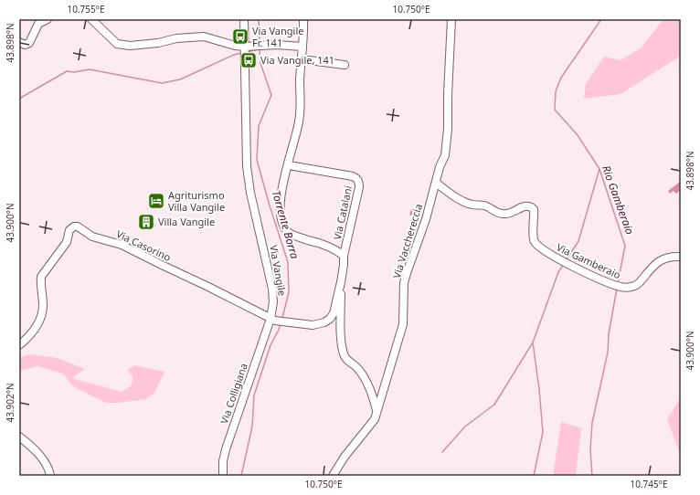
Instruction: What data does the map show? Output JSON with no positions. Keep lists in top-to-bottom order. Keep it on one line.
{"streets":{"street":["Via Catalani","Via Vacchereccia","Via Casorino","Via Gamberaio","Via Vangile","Via Colligiana"]},"crossings":[["Via Catalani","Via Vangile"],["Via Vacchereccia","Via Gamberaio"],["Via Casorino","Via Vangile"],["Via Casorino","Via Colligiana"],["Via Vangile","Via Colligiana"]],"water":["Rio Gamberaio","Torrente Borra"],"places":{"bus stop":["Via Vangile Fr. 141","Via Vangile, 141"],"hotel":["Agriturismo Villa Vangile"],"building":["Villa Vangile"]},"coordinates":["10.755°E","10.750°E","43.898°N","43.900°N","43.902°N","10.745°E"]}
